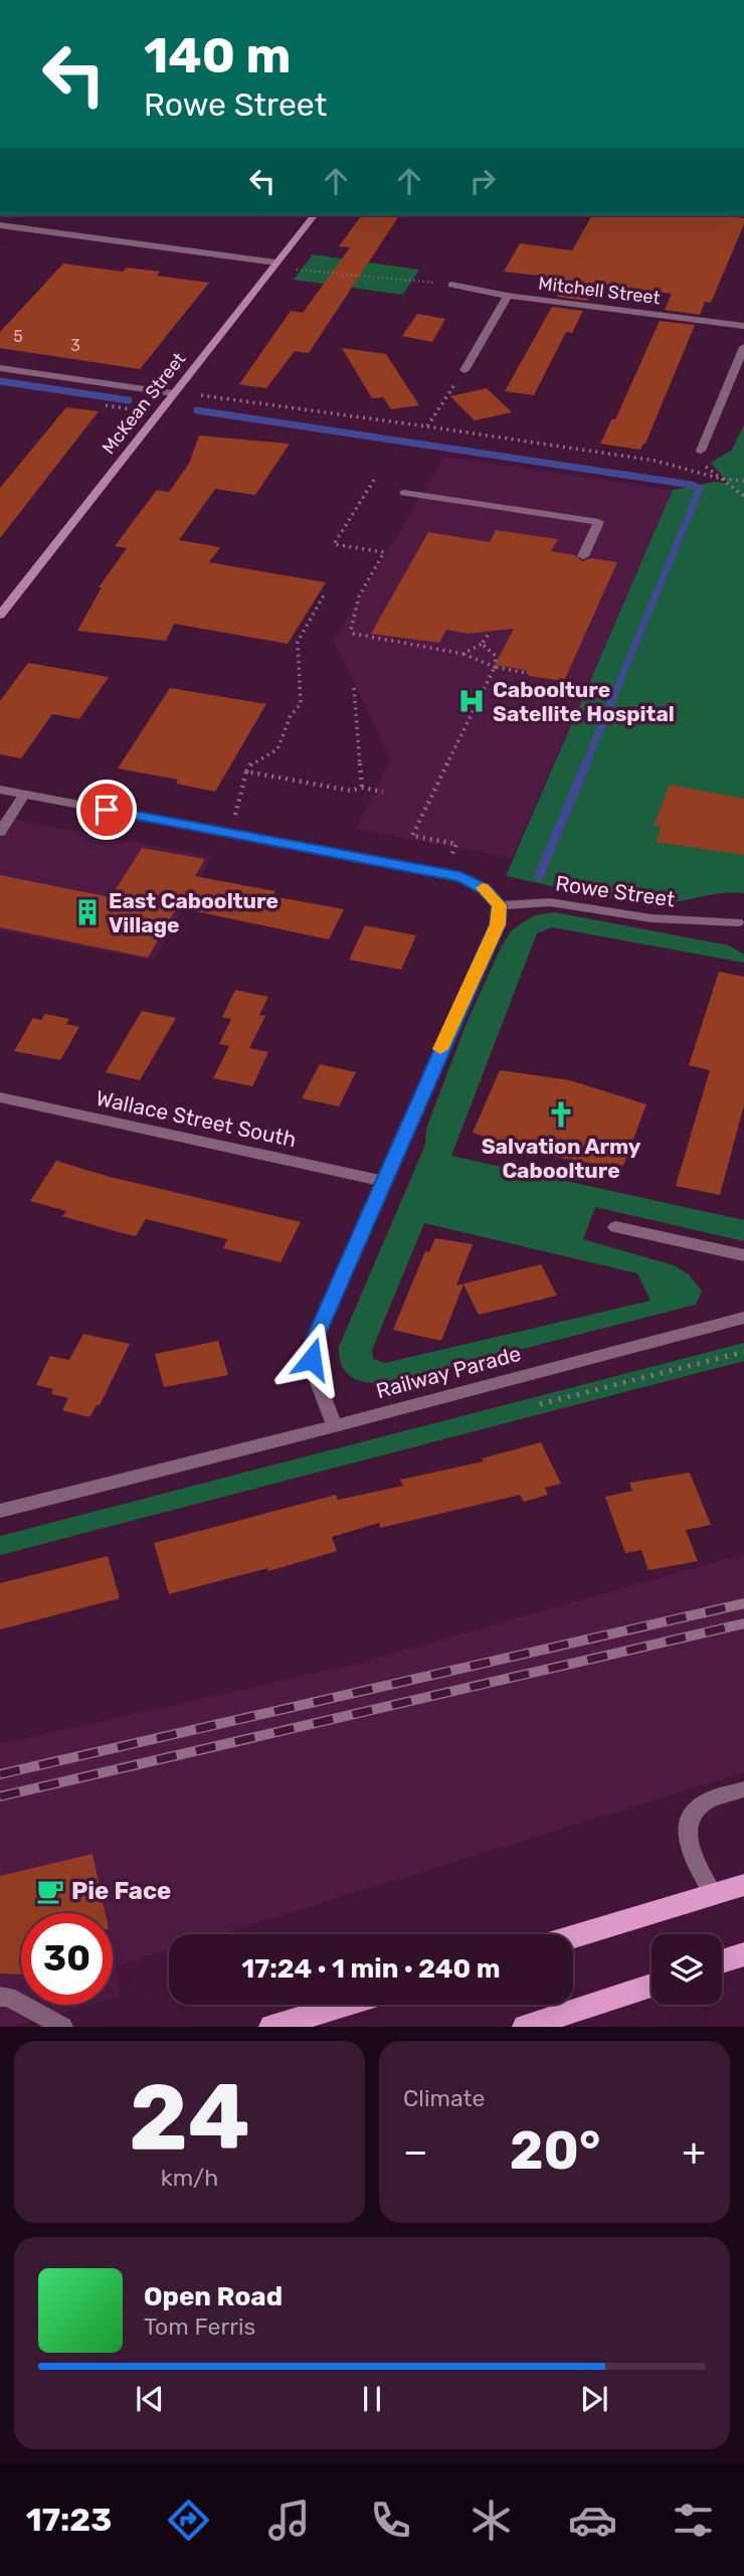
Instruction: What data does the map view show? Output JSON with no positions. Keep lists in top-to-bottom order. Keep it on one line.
{"streets":{"main road":["McKean Street"],"street":["Mitchell Street","Rowe Street","Wallace Street South","Railway Parade"]},"places":{"hospital":["Caboolture Satellite Hospital"],"building":["East Caboolture Village"],"church":["Salvation Army Caboolture"],"cafe":["Pie Face"]},"house_numbers":["5","3"],"page":{"turn":["140 m","Rowe Street"],"limit":"30","trip":"17:24 · 1 min · 240 m","tile":[["24","km/h"],"Climate"],"heat":["−","20°","+"],"song":["Open Road","Tom Ferris"],"tabs":"17:23"}}
